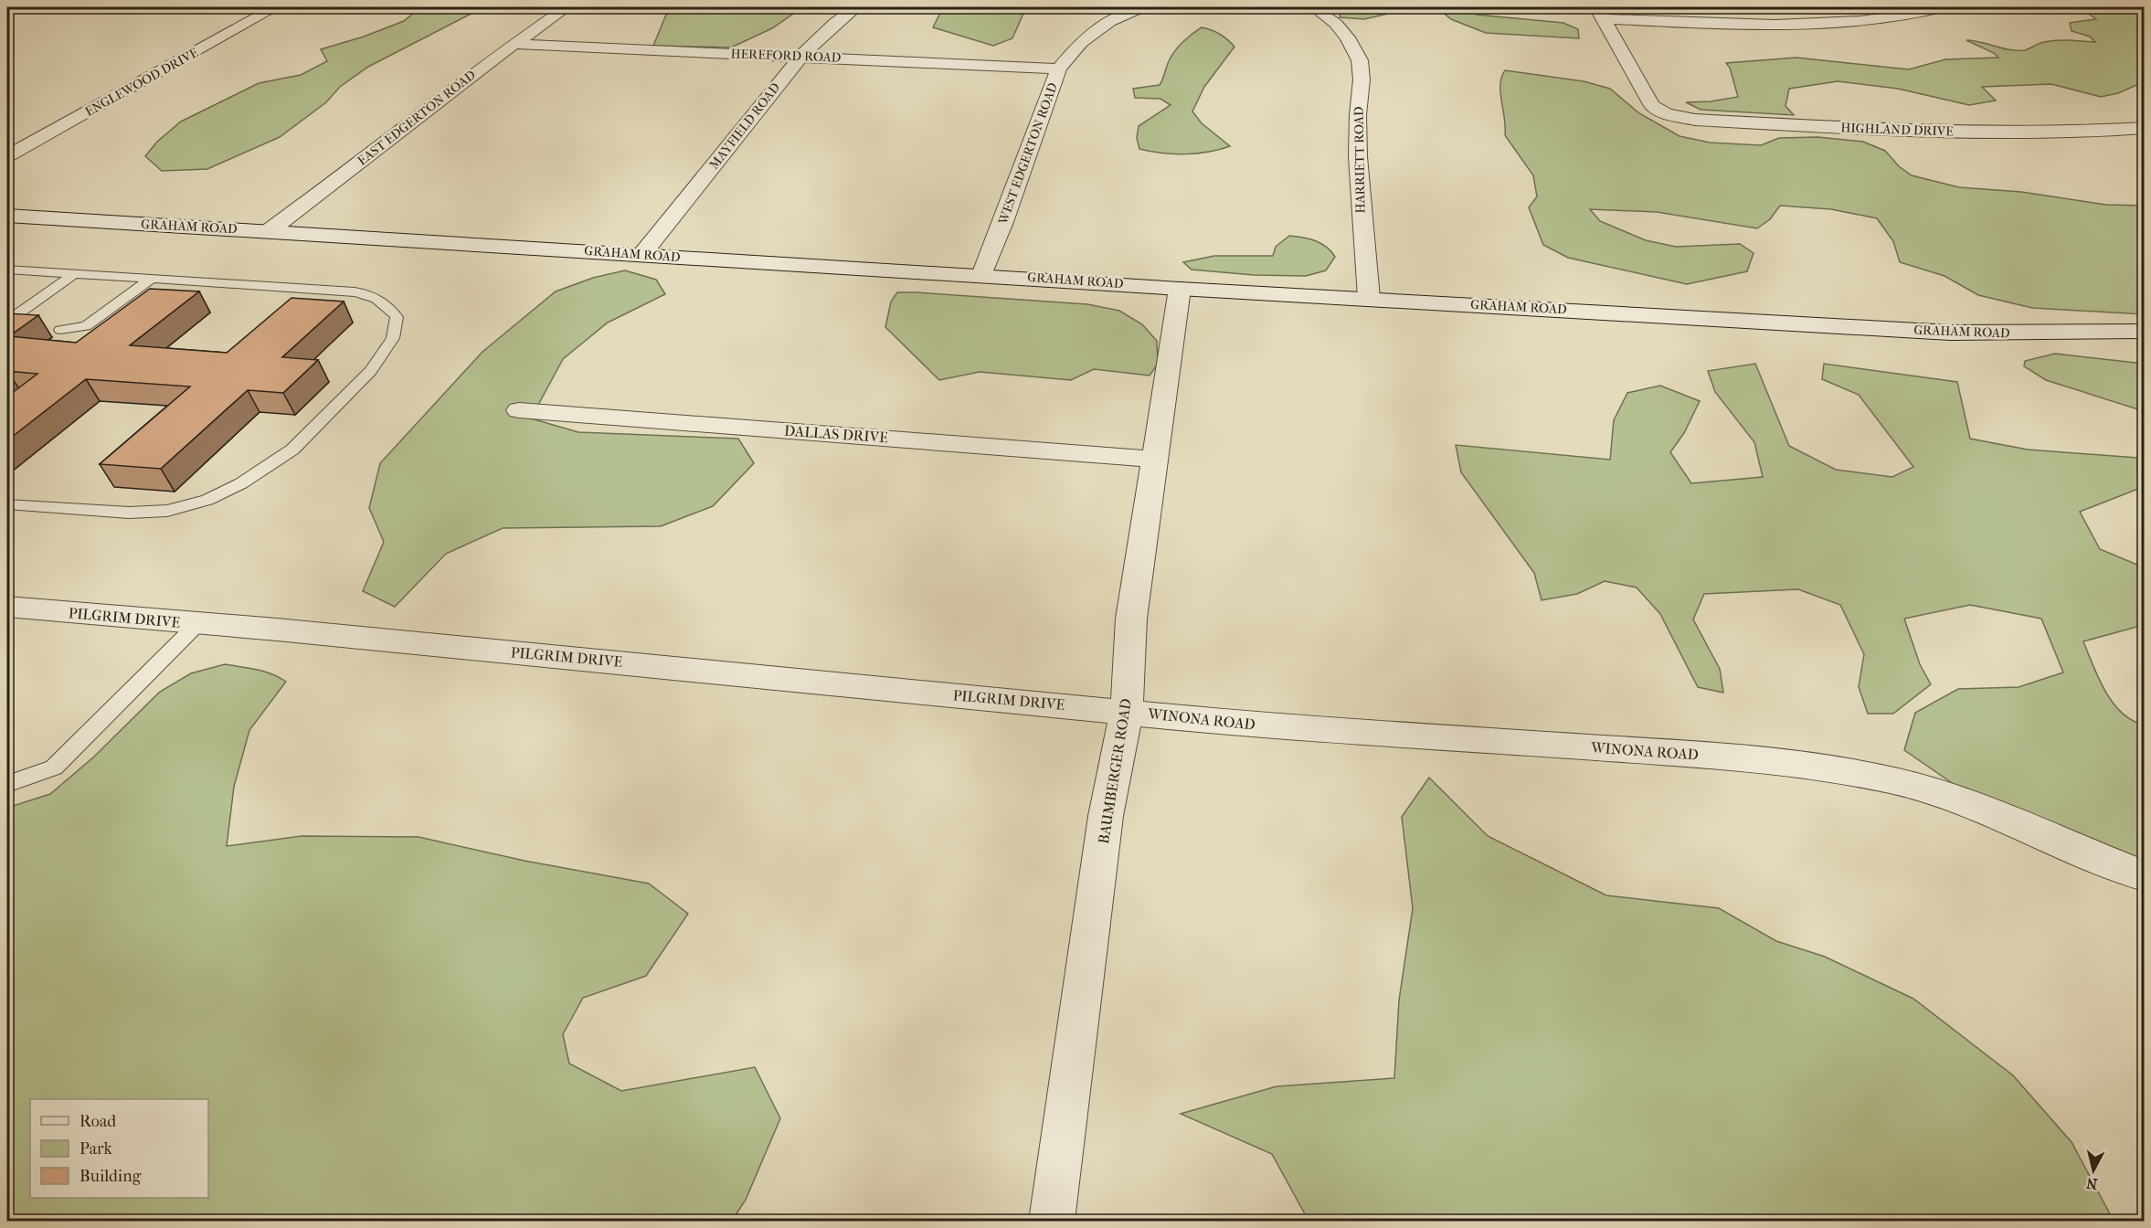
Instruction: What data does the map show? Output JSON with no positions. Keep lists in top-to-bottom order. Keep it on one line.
{"streets":{"street":["HEREFORD ROAD","ENGLEWOOD DRIVE","EAST EDGERTON ROAD","MAYFIELD ROAD","HIGHLAND DRIVE","WEST EDGERTON ROAD","HARRIETT ROAD","GRAHAM ROAD","DALLAS DRIVE","PILGRIM DRIVE","WINONA ROAD","BAUMBERGER ROAD"]},"crossings":[["HEREFORD ROAD","EAST EDGERTON ROAD"],["HEREFORD ROAD","MAYFIELD ROAD"],["HEREFORD ROAD","WEST EDGERTON ROAD"],["EAST EDGERTON ROAD","GRAHAM ROAD"],["MAYFIELD ROAD","GRAHAM ROAD"],["WEST EDGERTON ROAD","GRAHAM ROAD"],["HARRIETT ROAD","GRAHAM ROAD"],["GRAHAM ROAD","BAUMBERGER ROAD"],["DALLAS DRIVE","BAUMBERGER ROAD"],["PILGRIM DRIVE","WINONA ROAD"],["PILGRIM DRIVE","BAUMBERGER ROAD"],["WINONA ROAD","BAUMBERGER ROAD"]],"legend":["Road","Park","Building"],"north":"bottom"}
